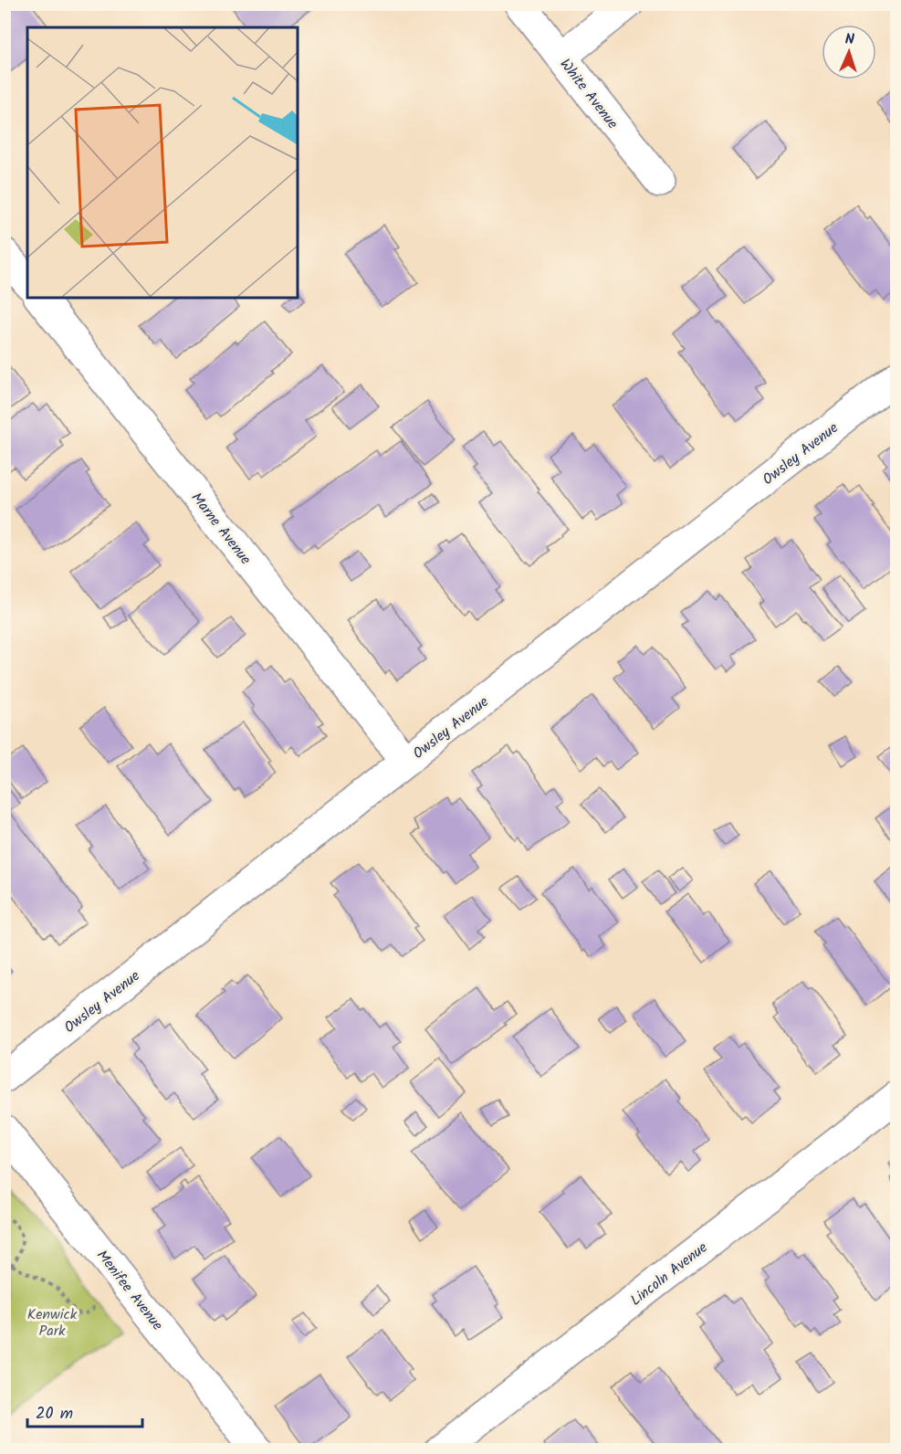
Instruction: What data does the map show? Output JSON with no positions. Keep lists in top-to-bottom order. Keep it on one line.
{"streets":{"street":["White Avenue","Owsley Avenue","Marne Avenue","Lincoln Avenue","Menifee Avenue"]},"crossings":[["Owsley Avenue","Marne Avenue"]],"parks":["Kenwick Park"],"scale_bar":"20 m","north":"top"}
